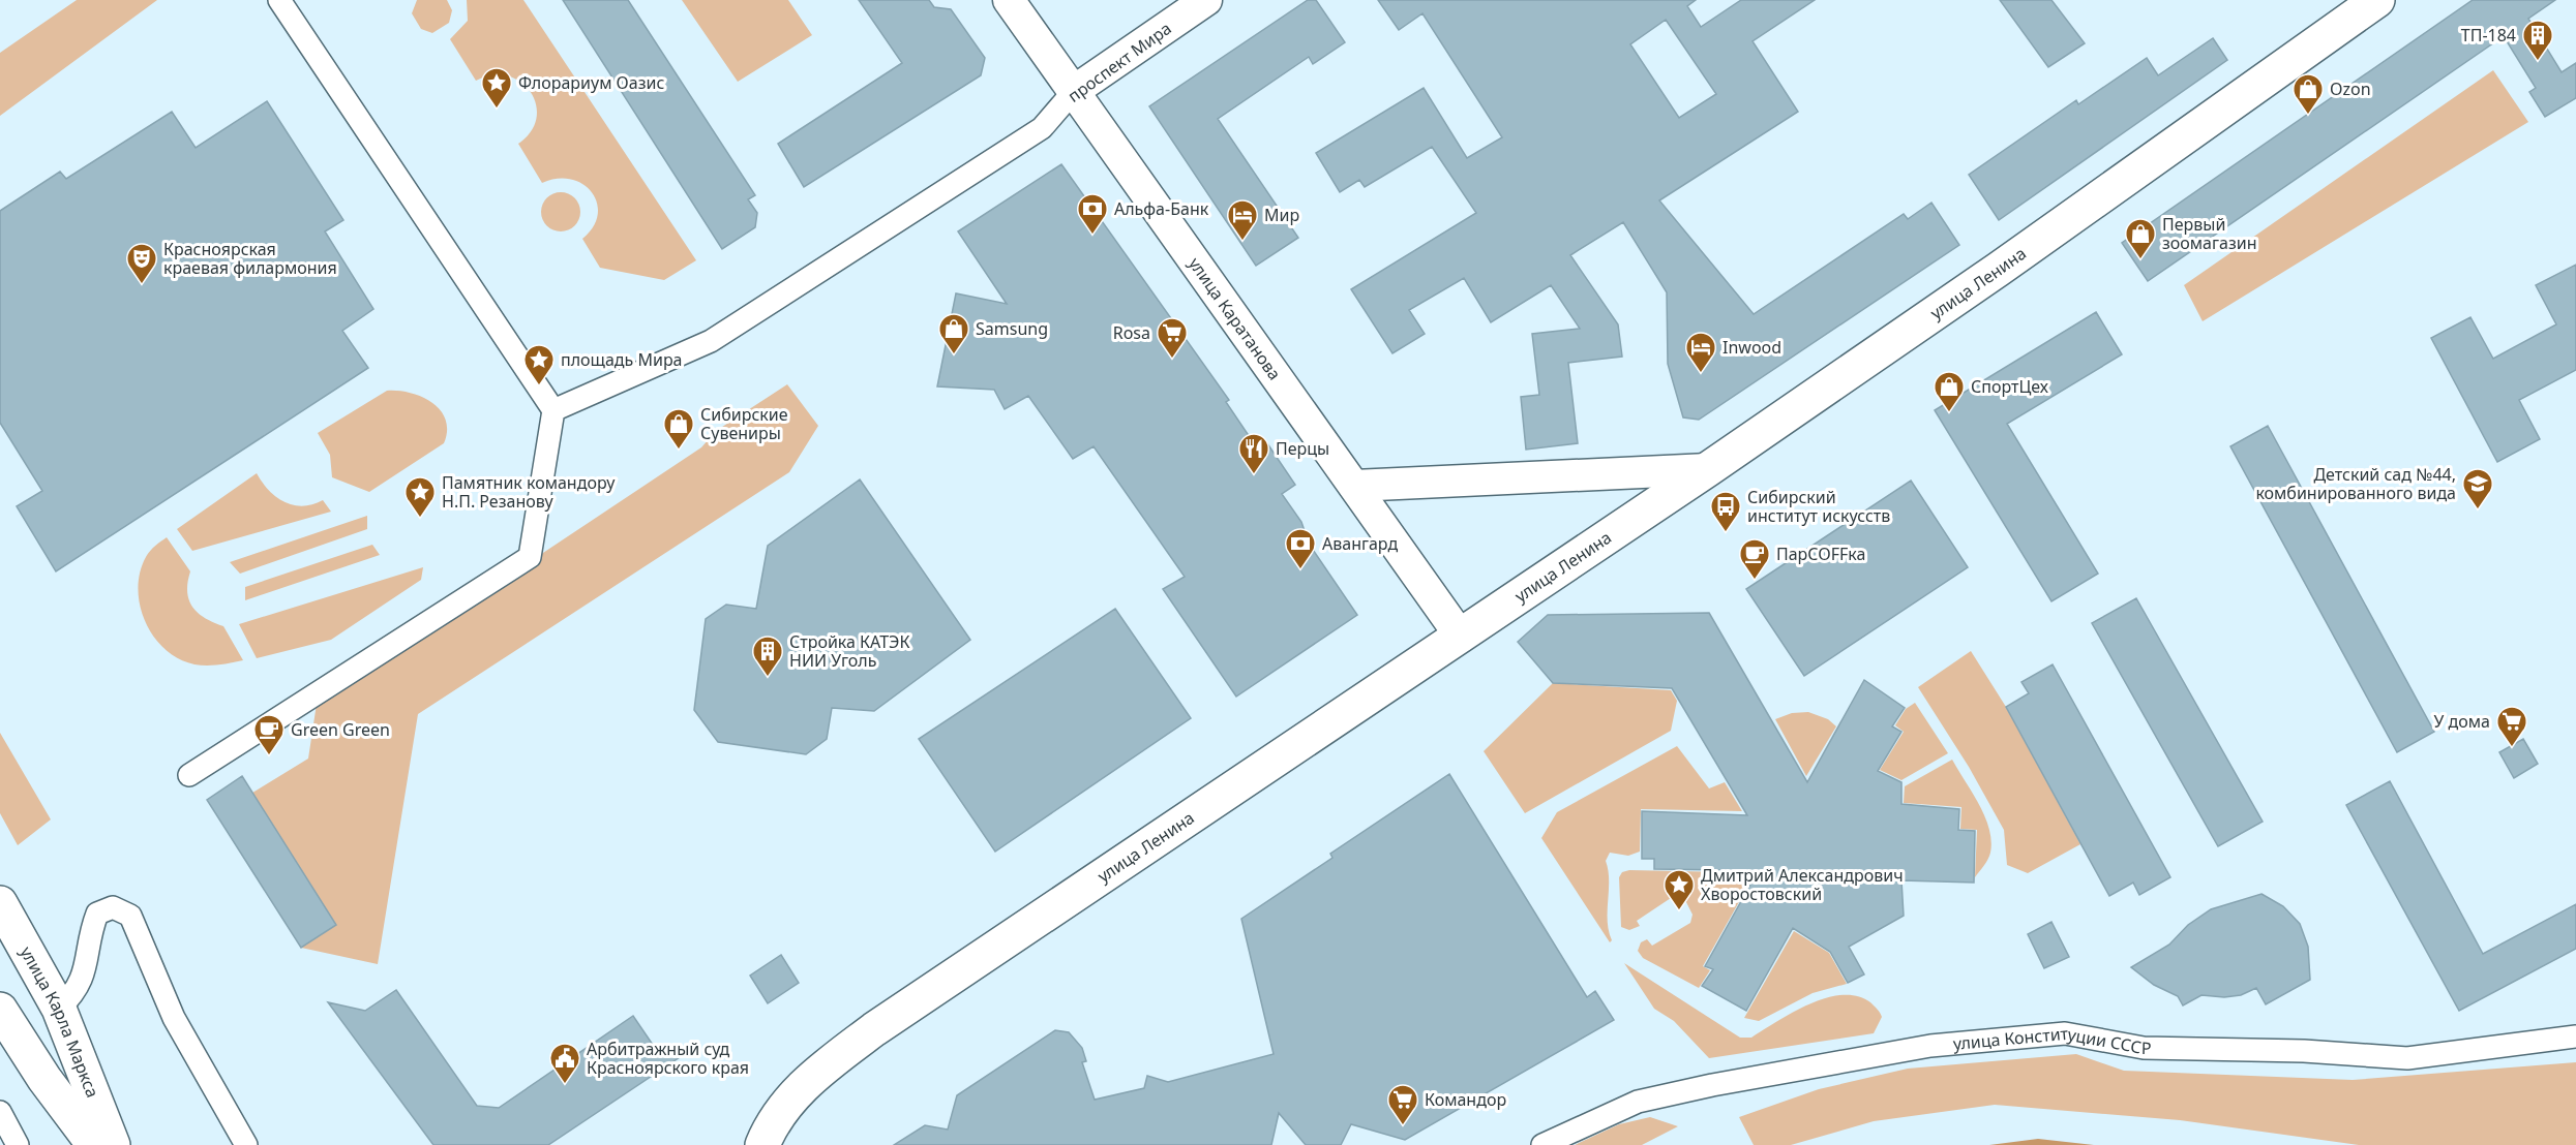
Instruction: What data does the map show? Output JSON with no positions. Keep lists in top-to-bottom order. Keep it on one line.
{"streets":{"main road":["улица Ленина","улица Карла Маркса"],"street":["проспект Мира","улица Каратанова","улица Конституции СССР"]},"crossings":[["проспект Мира","улица Каратанова"],["улица Ленина","улица Каратанова"]],"places":{"building":["ТП-184","Стройка КАТЭК НИИ Уголь"],"place":["Флорариум Оазис","площадь Мира","Памятник командору Н.П. Резанову","Дмитрий Александрович Хворостовский"],"shop":["Ozon","Первый зоомагазин","Samsung","СпортЦех","Сибирские Сувениры"],"bank":["Альфа-Банк","Авангард"],"hotel":["Мир","Inwood"],"theatre":["Красноярская краевая филармония"],"supermarket":["Rosa","У дома","Командор"],"restaurant":["Перцы"],"school or university":["Детский сад №44, комбинированного вида"],"bus stop":["Сибирский институт искусств"],"cafe":["ПарCOFFка","Green Green"],"public building":["Арбитражный суд Красноярского края"]}}
